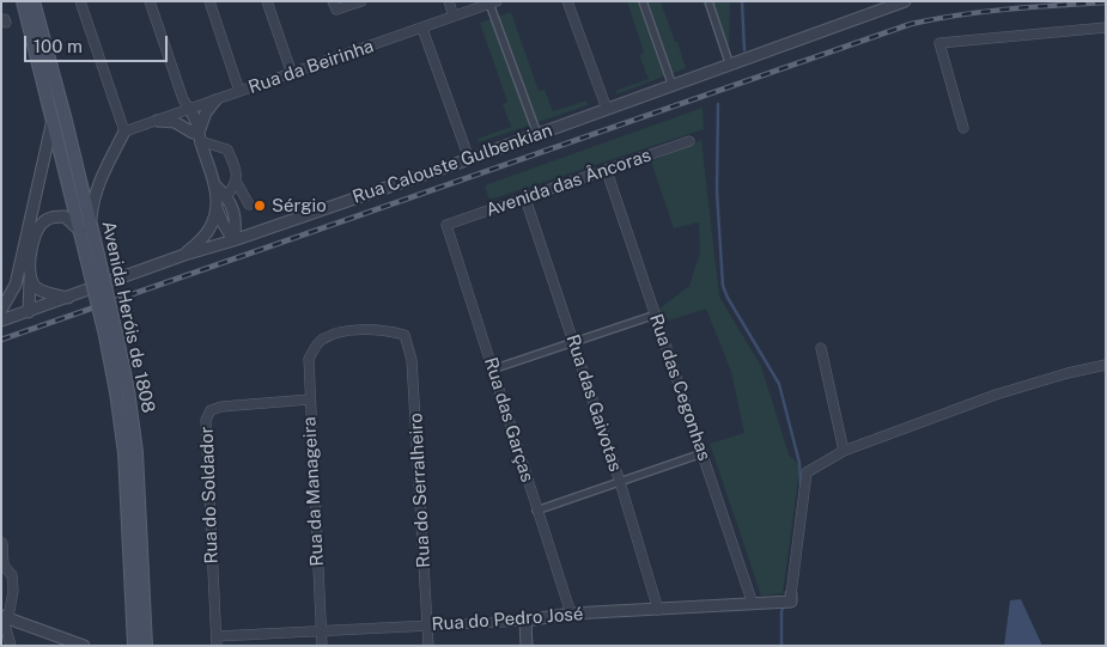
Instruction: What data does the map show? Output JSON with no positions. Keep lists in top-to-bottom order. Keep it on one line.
{"streets":{"main road":["Avenida Heróis de 1808"],"street":["Rua da Beirinha","Rua Calouste Gulbenkian","Avenida das Âncoras","Rua das Cegonhas","Rua das Gaivotas","Rua das Garças","Rua do Serralheiro","Rua da Manageira","Rua do Soldador","Rua do Pedro José"]},"crossings":[["Avenida das Âncoras","Rua das Cegonhas"],["Avenida das Âncoras","Rua das Gaivotas"],["Avenida das Âncoras","Rua das Garças"],["Rua das Cegonhas","Rua do Pedro José"],["Rua das Gaivotas","Rua do Pedro José"],["Rua das Garças","Rua do Pedro José"],["Rua do Serralheiro","Rua da Manageira"],["Rua do Serralheiro","Rua do Pedro José"],["Rua da Manageira","Rua do Soldador"],["Rua da Manageira","Rua do Pedro José"],["Rua do Soldador","Rua do Pedro José"]],"places":["Sérgio"],"scale_bar":"100 m"}
